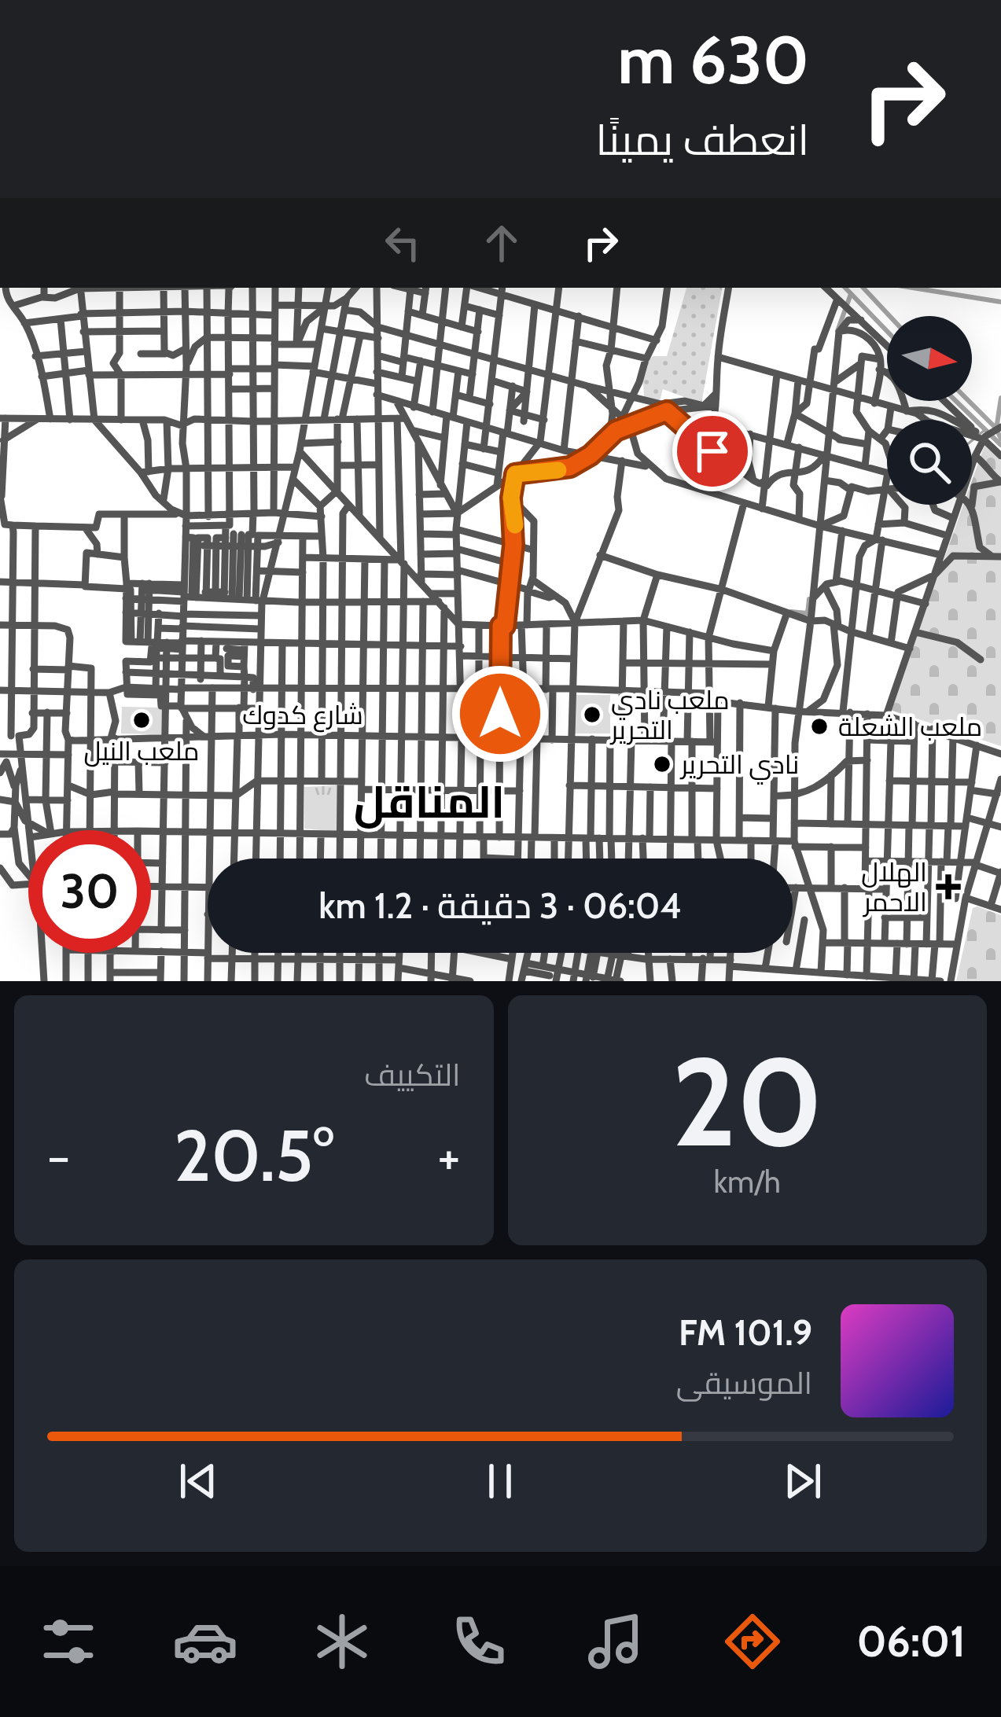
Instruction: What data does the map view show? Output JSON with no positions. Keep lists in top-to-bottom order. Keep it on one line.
{"streets":{"street":["شارع كدوك"]},"districts":["المناقل"],"places":{"other":["ملعب نادي التحرير","ملعب النيل","ملعب الشعلة","نادي التحرير"],"health":["الهلال الاحمر"]},"north":"right","page":{"turn":["630 m","انعطف يمينًا"],"limit":"30","trip":"06:04 · 3 دقيقة · 1.2 km","tile":[["20","km/h"],"التكييف"],"heat":["−","20.5°","+"],"song":["101.9 FM","الموسيقى"],"tabs":"06:01"}}
